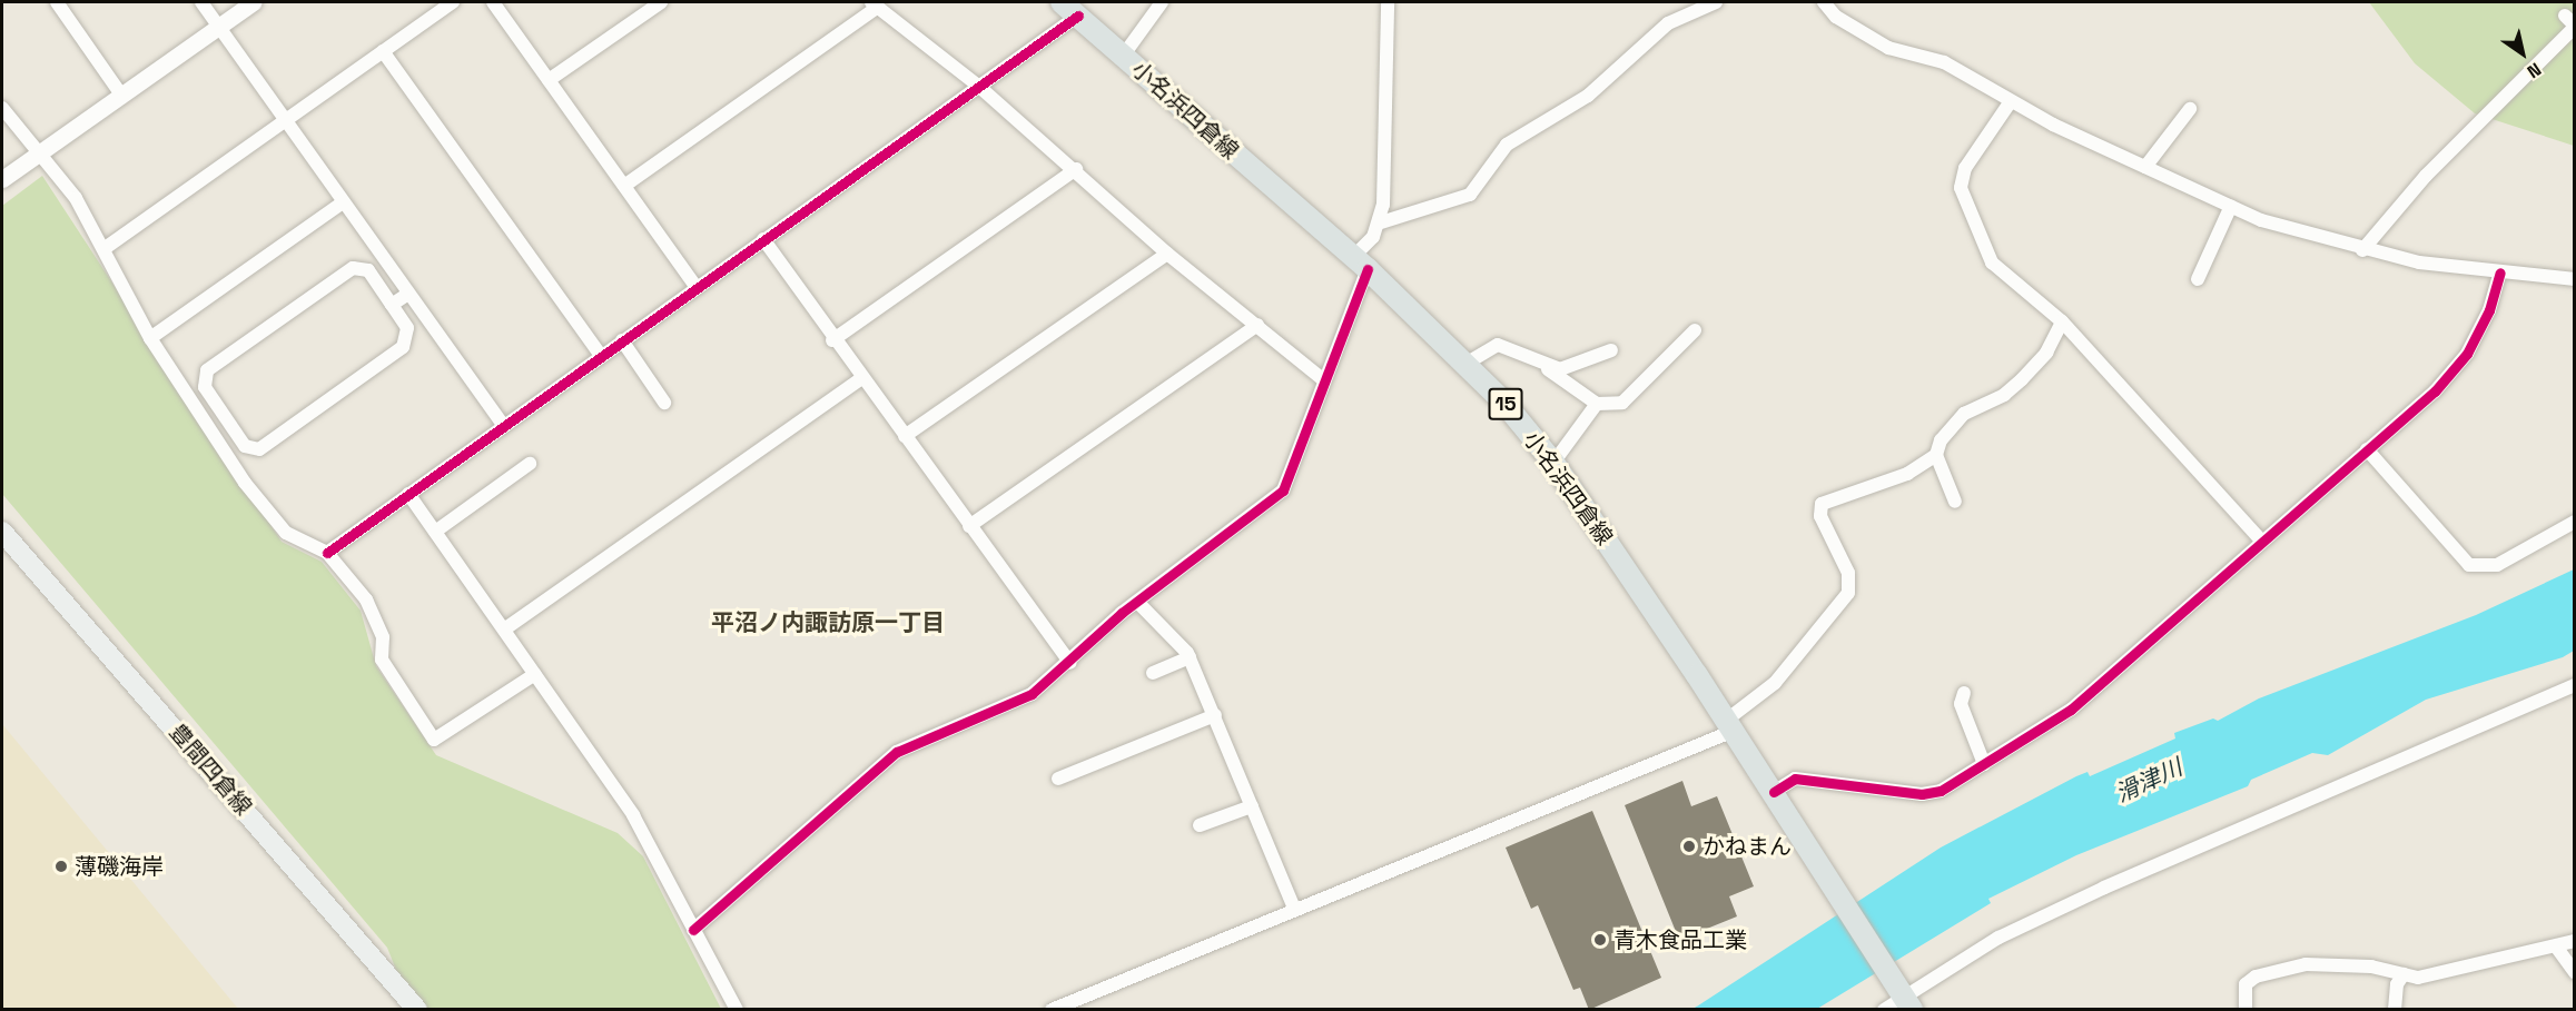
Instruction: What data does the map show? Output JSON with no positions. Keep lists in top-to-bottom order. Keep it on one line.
{"streets":{"main road":["小名浜四倉線","15","豊間四倉線"]},"districts":["平沼ノ内諏訪原一丁目"],"water":["滑津川"],"places":["かねまん","薄磯海岸","青木食品工業"],"north":"bottom right"}
